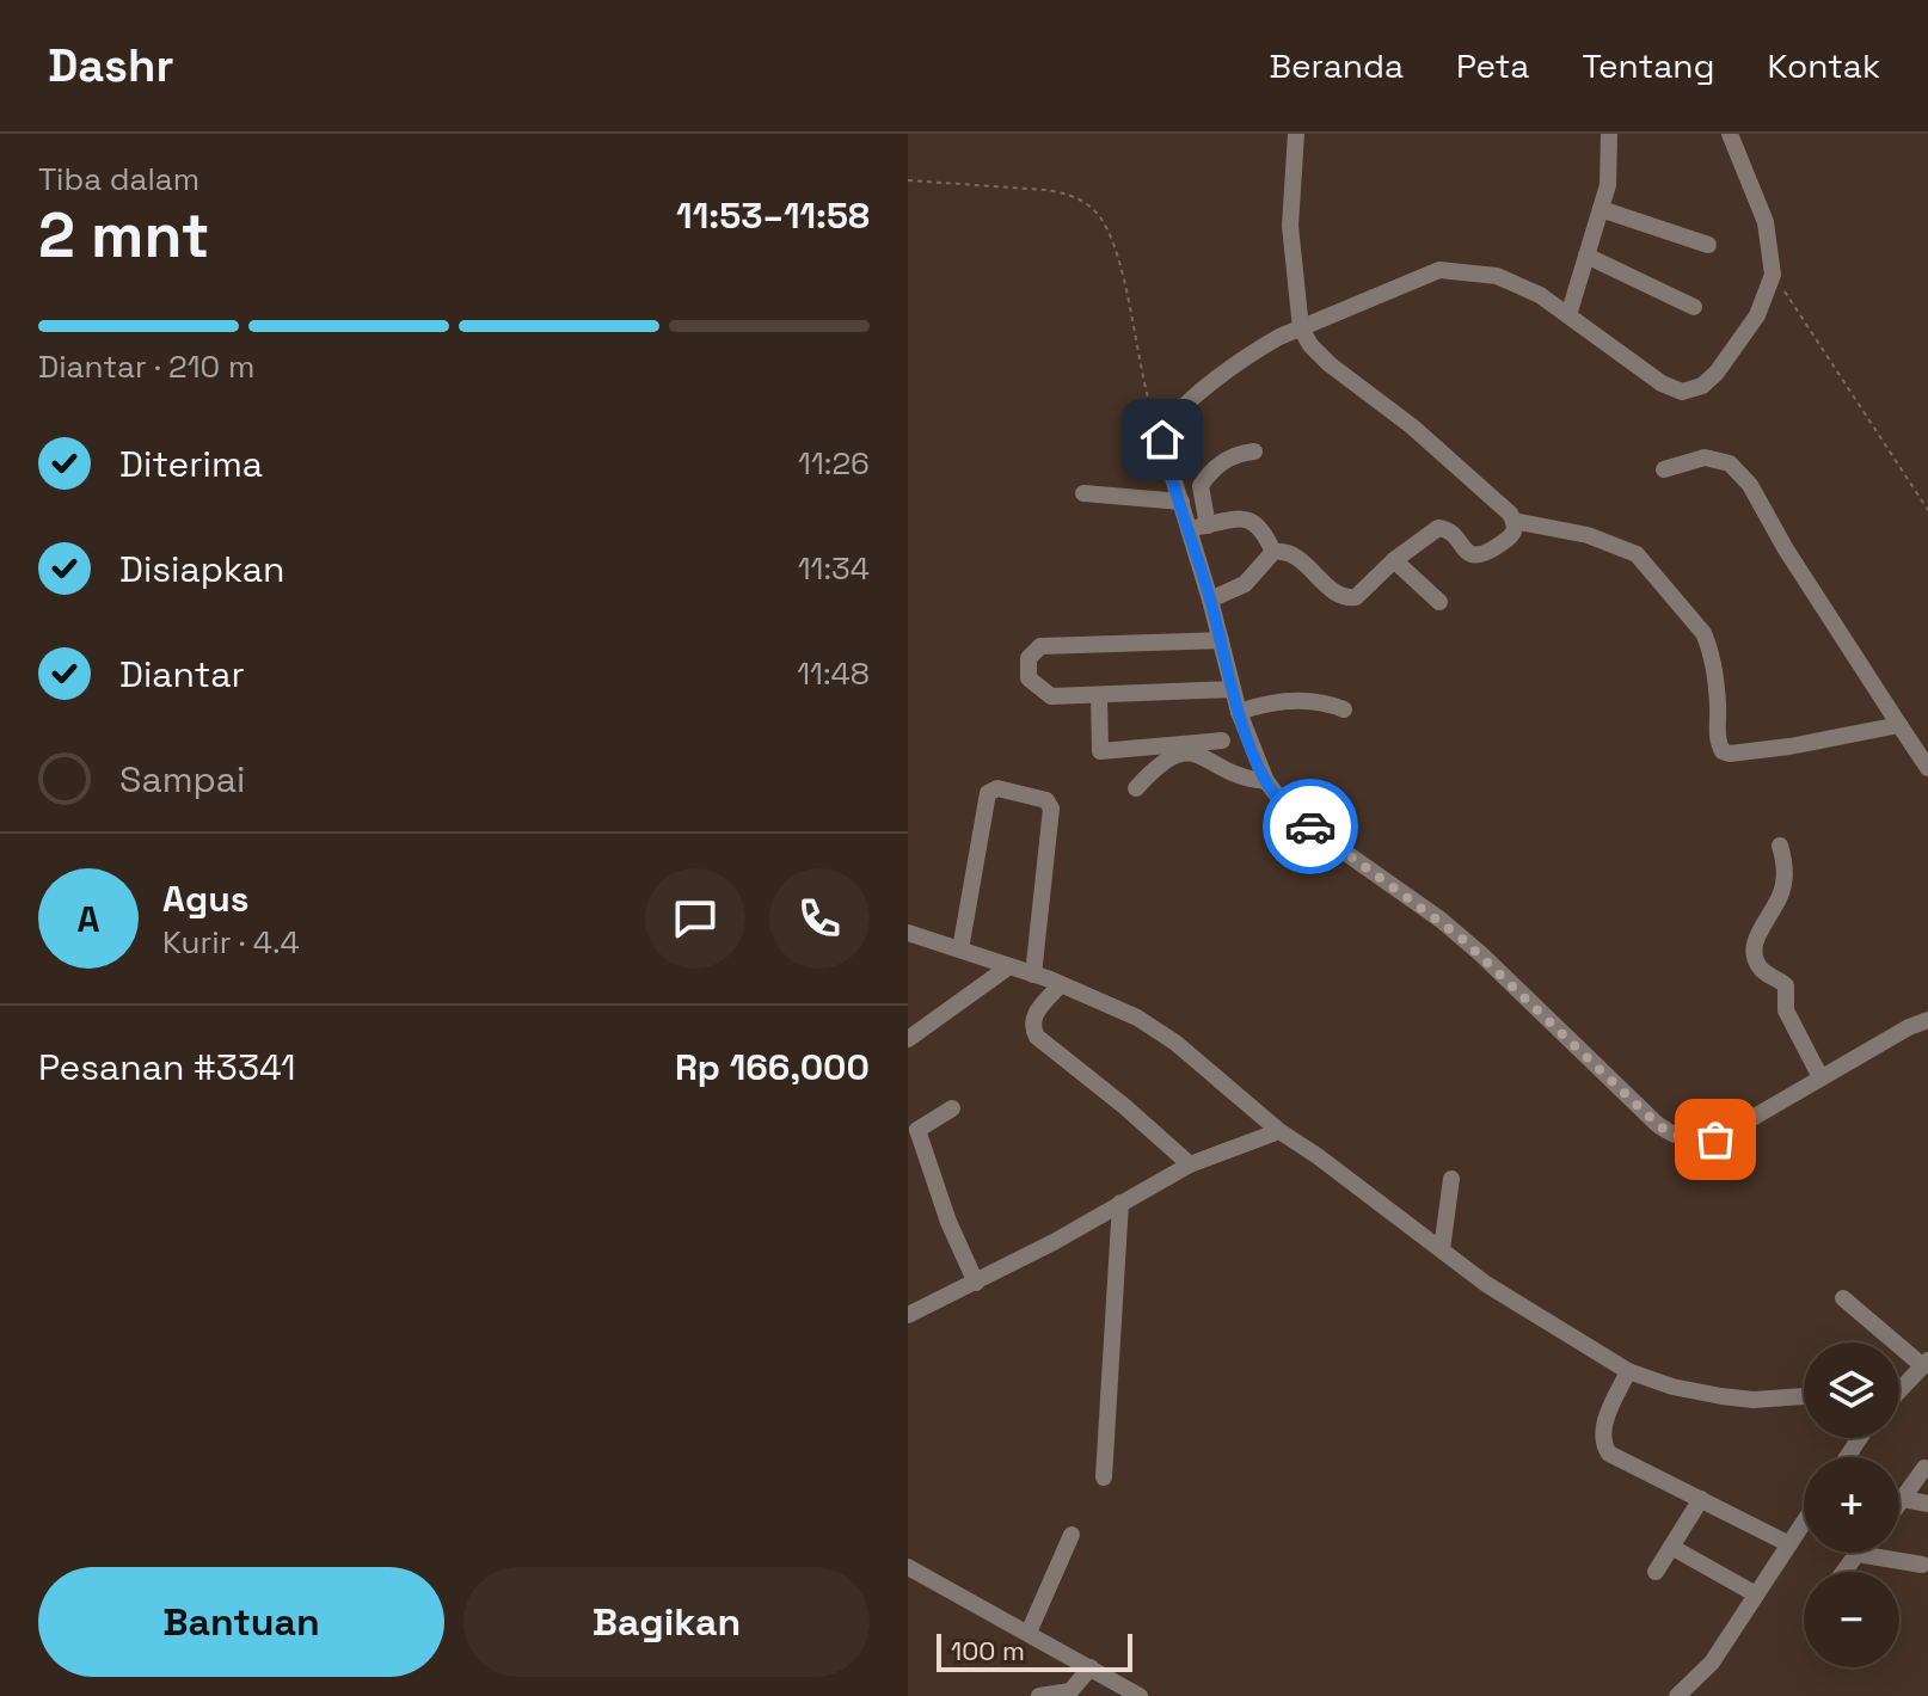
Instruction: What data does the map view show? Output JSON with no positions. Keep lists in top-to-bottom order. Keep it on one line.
{"scale_bar":"100 m","page":{"header":"Dashr","nav":["Beranda","Peta","Tentang","Kontak"],"heading":["2 mnt","Tiba dalam","11:53–11:58"],"panel":["Agus","Kurir · 4.4","Pesanan #3341","Rp 166,000"],"bar":"Diantar · 210 m","list":[["Diterima","11:26"],["Disiapkan","11:34"],["Diantar","11:48"],"Sampai"],"round":"A","map_buttons":["+","−"],"buttons":["Bantuan","Bagikan"],"scale":"100 m"}}
